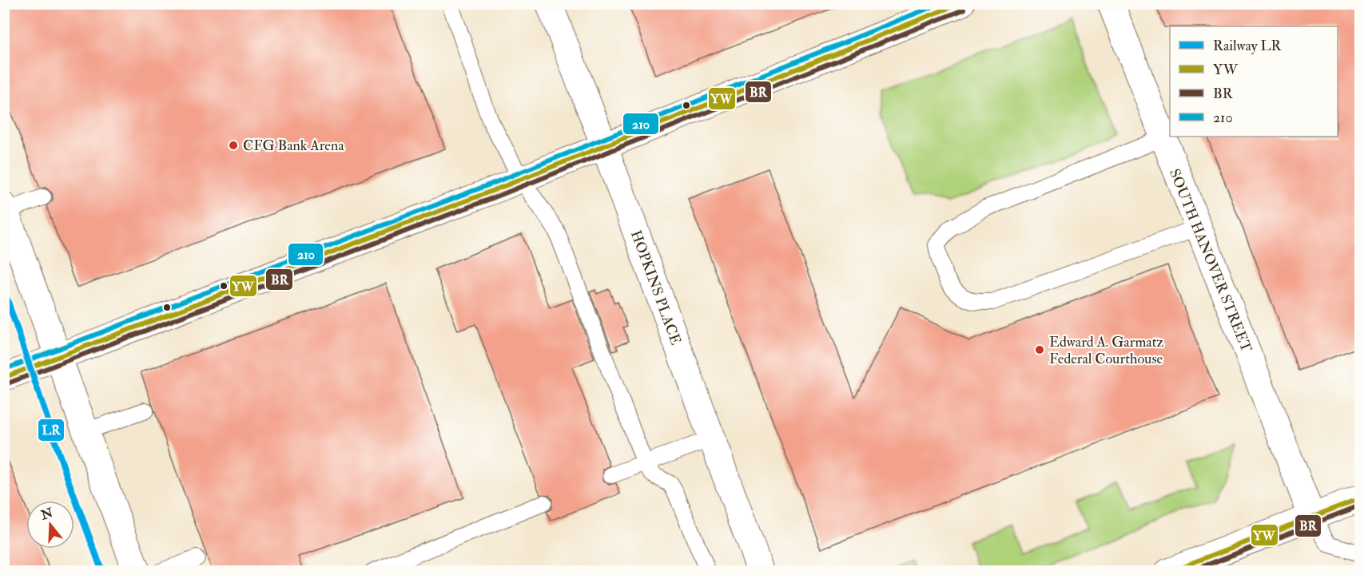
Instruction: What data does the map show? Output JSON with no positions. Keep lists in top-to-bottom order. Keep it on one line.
{"streets":{"main road":["SOUTH HANOVER STREET","HOPKINS PLACE"]},"places":["CFG Bank Arena","Edward A. Garmatz Federal Courthouse"],"lines":["transit line YW","transit line 210","transit line BR","rail line LR"],"legend":["Railway LR","YW","BR","210"],"north":"top"}
